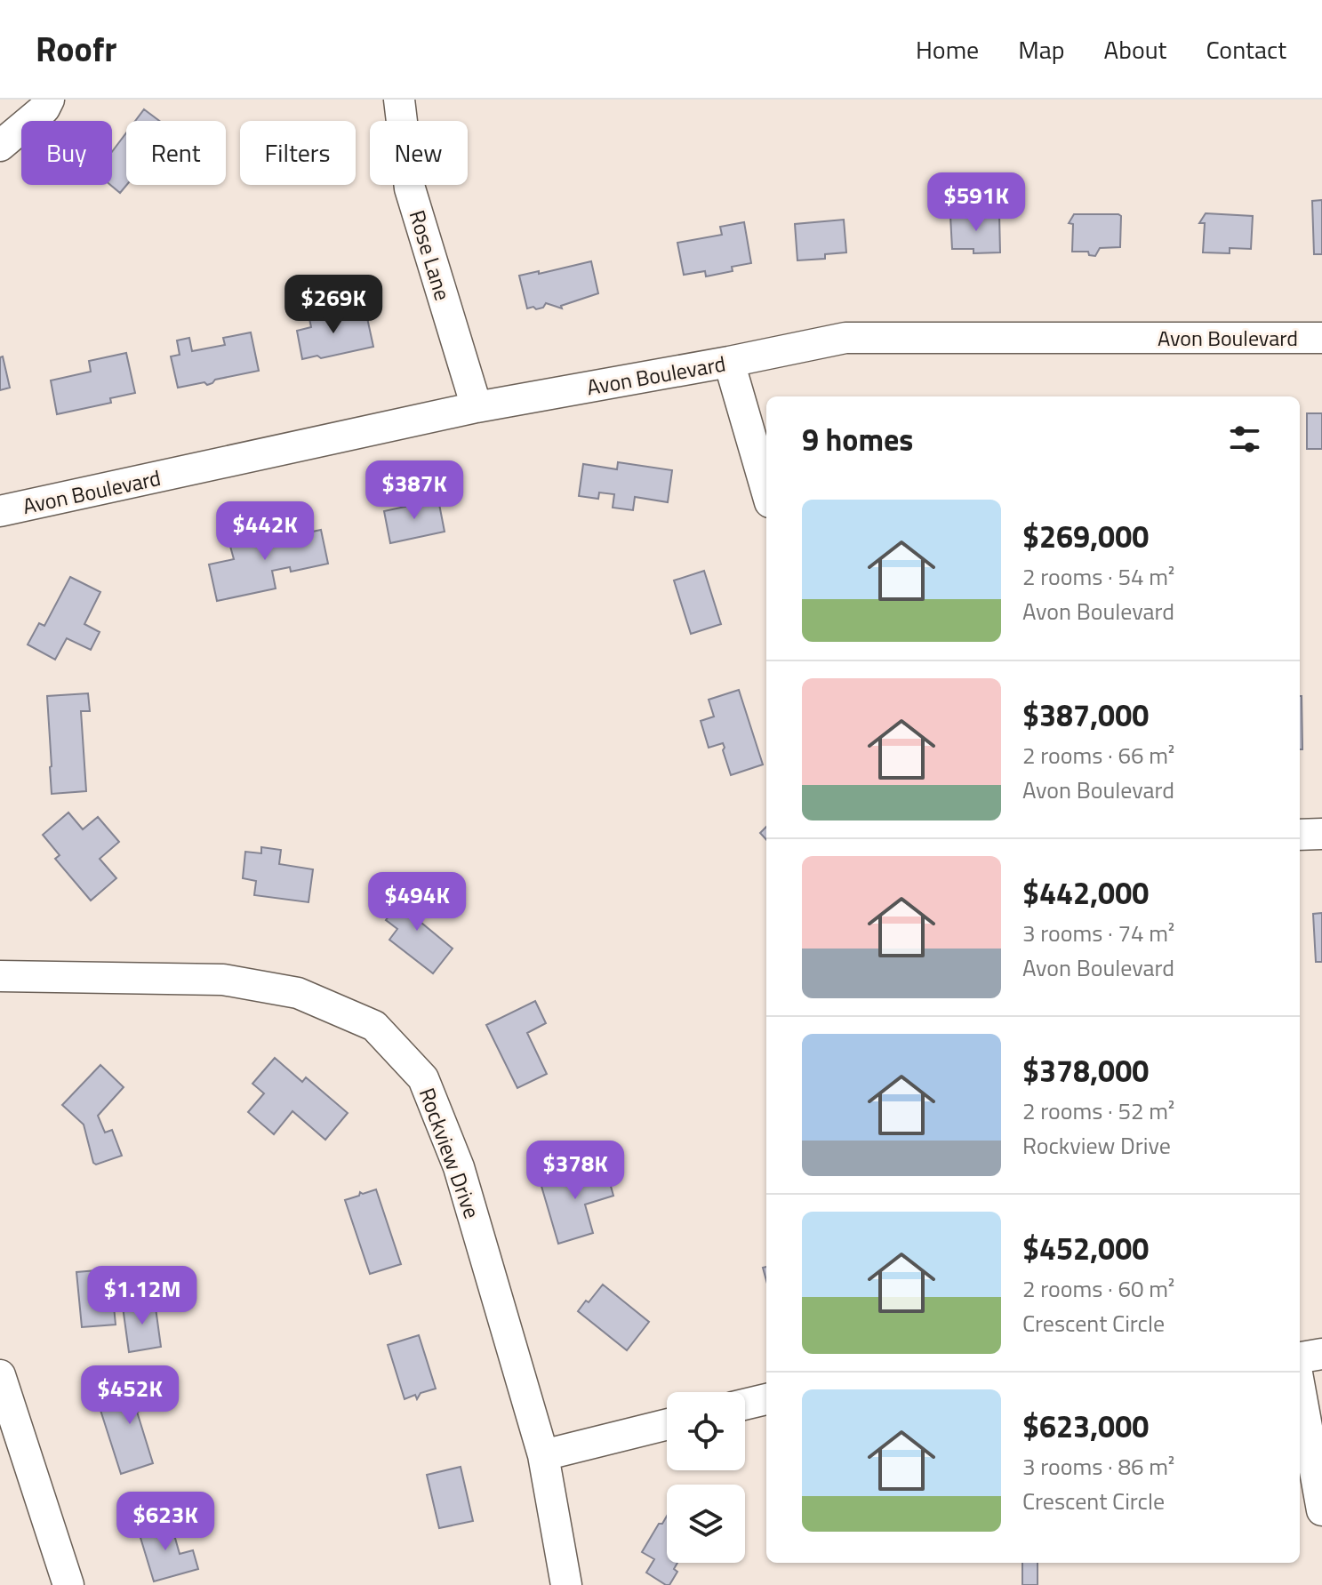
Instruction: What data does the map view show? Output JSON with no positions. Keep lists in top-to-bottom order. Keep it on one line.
{"streets":{"street":["Rose Lane","Avon Boulevard","Rockview Drive"]},"crossings":[["Rose Lane","Avon Boulevard"]],"page":{"header":"Roofr","nav":["Home","Map","About","Contact"],"chip":["Buy","Rent","Filters","New"],"price":["$591K","$269K","$387K","$442K","$494K","$378K","$1.12M","$452K","$623K"],"heading":"9 homes","list":[{"name":"$269,000","note":"2 rooms · 54 m² · Avon Boulevard"},{"name":"$387,000","note":"2 rooms · 66 m² · Avon Boulevard"},{"name":"$442,000","note":"3 rooms · 74 m² · Avon Boulevard"},{"name":"$378,000","note":"2 rooms · 52 m² · Rockview Drive"},{"name":"$452,000","note":"2 rooms · 60 m² · Crescent Circle"},{"name":"$623,000","note":"3 rooms · 86 m² · Crescent Circle"}]}}
